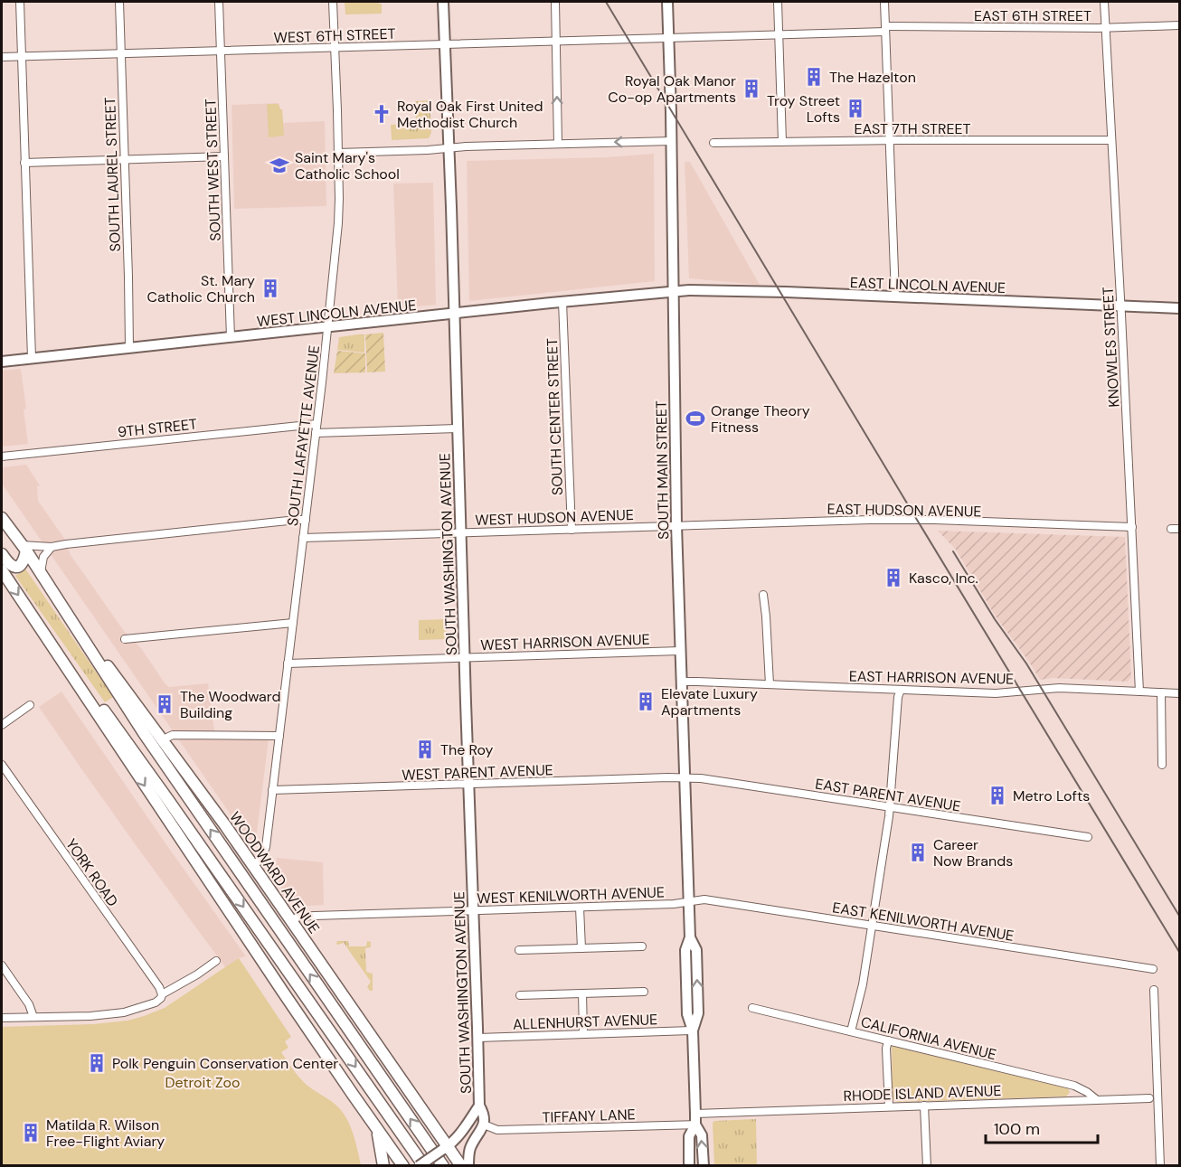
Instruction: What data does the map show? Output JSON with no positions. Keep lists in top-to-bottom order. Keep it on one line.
{"streets":{"main road":["EAST LINCOLN AVENUE","WEST LINCOLN AVENUE","SOUTH MAIN STREET","SOUTH WASHINGTON AVENUE","WOODWARD AVENUE"],"street":["EAST 6TH STREET","WEST 6TH STREET","EAST 7TH STREET","SOUTH WEST STREET","SOUTH LAUREL STREET","KNOWLES STREET","SOUTH CENTER STREET","9TH STREET","SOUTH LAFAYETTE AVENUE","EAST HUDSON AVENUE","WEST HUDSON AVENUE","WEST HARRISON AVENUE","EAST HARRISON AVENUE","WEST PARENT AVENUE","EAST PARENT AVENUE","YORK ROAD","WEST KENILWORTH AVENUE","EAST KENILWORTH AVENUE","ALLENHURST AVENUE","CALIFORNIA AVENUE","RHODE ISLAND AVENUE","TIFFANY LANE"]},"crossings":[["EAST 6TH STREET","WEST 6TH STREET"],["EAST 6TH STREET","KNOWLES STREET"],["EAST 6TH STREET","SOUTH MAIN STREET"],["WEST 6TH STREET","SOUTH WEST STREET"],["WEST 6TH STREET","SOUTH LAUREL STREET"],["WEST 6TH STREET","SOUTH LAFAYETTE AVENUE"],["WEST 6TH STREET","SOUTH MAIN STREET"],["WEST 6TH STREET","SOUTH WASHINGTON AVENUE"],["EAST 7TH STREET","KNOWLES STREET"],["SOUTH WEST STREET","WEST LINCOLN AVENUE"],["SOUTH LAUREL STREET","WEST LINCOLN AVENUE"],["EAST LINCOLN AVENUE","WEST LINCOLN AVENUE"],["EAST LINCOLN AVENUE","KNOWLES STREET"],["EAST LINCOLN AVENUE","SOUTH MAIN STREET"],["WEST LINCOLN AVENUE","SOUTH CENTER STREET"],["WEST LINCOLN AVENUE","SOUTH LAFAYETTE AVENUE"],["WEST LINCOLN AVENUE","SOUTH MAIN STREET"],["WEST LINCOLN AVENUE","SOUTH WASHINGTON AVENUE"],["KNOWLES STREET","EAST HUDSON AVENUE"],["KNOWLES STREET","EAST HARRISON AVENUE"],["SOUTH CENTER STREET","WEST HUDSON AVENUE"],["9TH STREET","SOUTH LAFAYETTE AVENUE"],["SOUTH LAFAYETTE AVENUE","WEST HUDSON AVENUE"],["SOUTH LAFAYETTE AVENUE","WEST HARRISON AVENUE"],["SOUTH LAFAYETTE AVENUE","WEST PARENT AVENUE"],["SOUTH LAFAYETTE AVENUE","WOODWARD AVENUE"],["SOUTH MAIN STREET","EAST HUDSON AVENUE"],["SOUTH MAIN STREET","WEST HUDSON AVENUE"],["SOUTH MAIN STREET","WEST HARRISON AVENUE"],["SOUTH MAIN STREET","EAST HARRISON AVENUE"],["SOUTH MAIN STREET","WEST PARENT AVENUE"],["SOUTH MAIN STREET","EAST PARENT AVENUE"],["SOUTH MAIN STREET","WEST KENILWORTH AVENUE"],["SOUTH MAIN STREET","EAST KENILWORTH AVENUE"],["SOUTH MAIN STREET","ALLENHURST AVENUE"],["SOUTH MAIN STREET","RHODE ISLAND AVENUE"],["SOUTH MAIN STREET","TIFFANY LANE"],["EAST HUDSON AVENUE","WEST HUDSON AVENUE"],["WEST HUDSON AVENUE","SOUTH WASHINGTON AVENUE"],["SOUTH WASHINGTON AVENUE","WEST HARRISON AVENUE"],["SOUTH WASHINGTON AVENUE","WEST PARENT AVENUE"],["SOUTH WASHINGTON AVENUE","WOODWARD AVENUE"],["SOUTH WASHINGTON AVENUE","WEST KENILWORTH AVENUE"],["SOUTH WASHINGTON AVENUE","ALLENHURST AVENUE"],["SOUTH WASHINGTON AVENUE","TIFFANY LANE"],["WEST PARENT AVENUE","EAST PARENT AVENUE"],["WOODWARD AVENUE","WEST KENILWORTH AVENUE"],["WEST KENILWORTH AVENUE","EAST KENILWORTH AVENUE"],["CALIFORNIA AVENUE","RHODE ISLAND AVENUE"]],"parks":["Detroit Zoo"],"places":{"building":["The Hazelton","Royal Oak Manor Co-op Apartments","Troy Street Lofts","St. Mary Catholic Church","Kasco, Inc.","Elevate Luxury Apartments","The Woodward Building","The Roy","Metro Lofts","Career Now Brands","Polk Penguin Conservation Center","Matilda R. Wilson Free-Flight Aviary"],"church":["Royal Oak First United Methodist Church"],"school or university":["Saint Mary's Catholic School"],"sports":["Orange Theory Fitness"]},"scale_bar":"100 m"}
